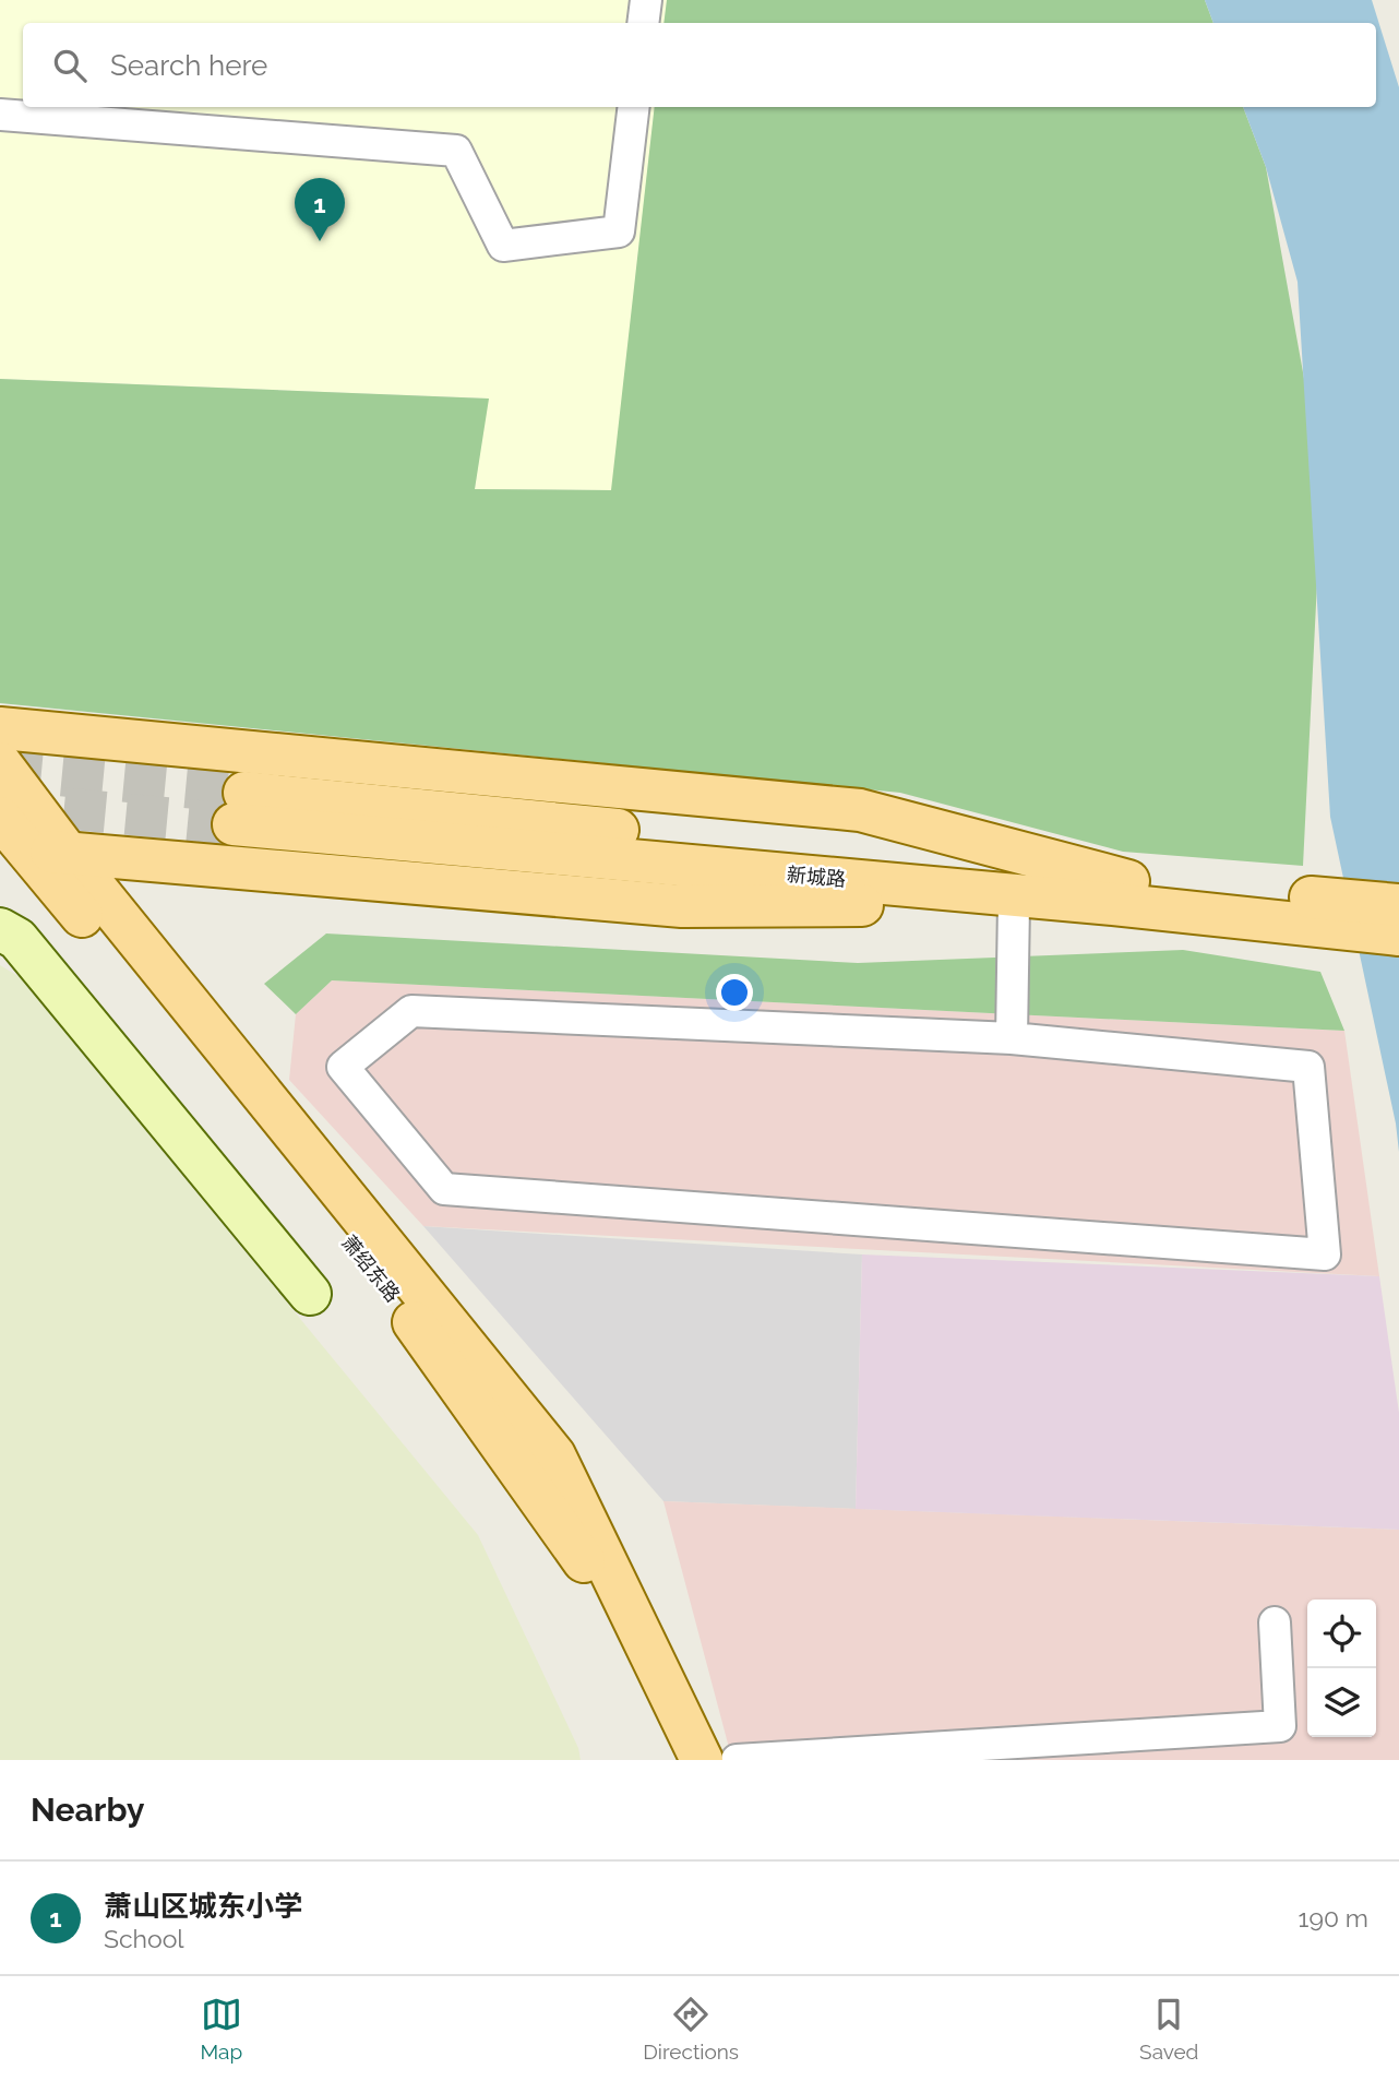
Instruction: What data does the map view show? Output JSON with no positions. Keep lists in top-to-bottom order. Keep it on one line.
{"streets":{"main road":["新城路","萧绍东路"]},"page":{"search":"Search here","pins":"1","heading":"Nearby","list":[{"mark":"1","name":"萧山区城东小学","note":"School","value":"190 m"}],"nav":["Map","Directions","Saved"]}}
